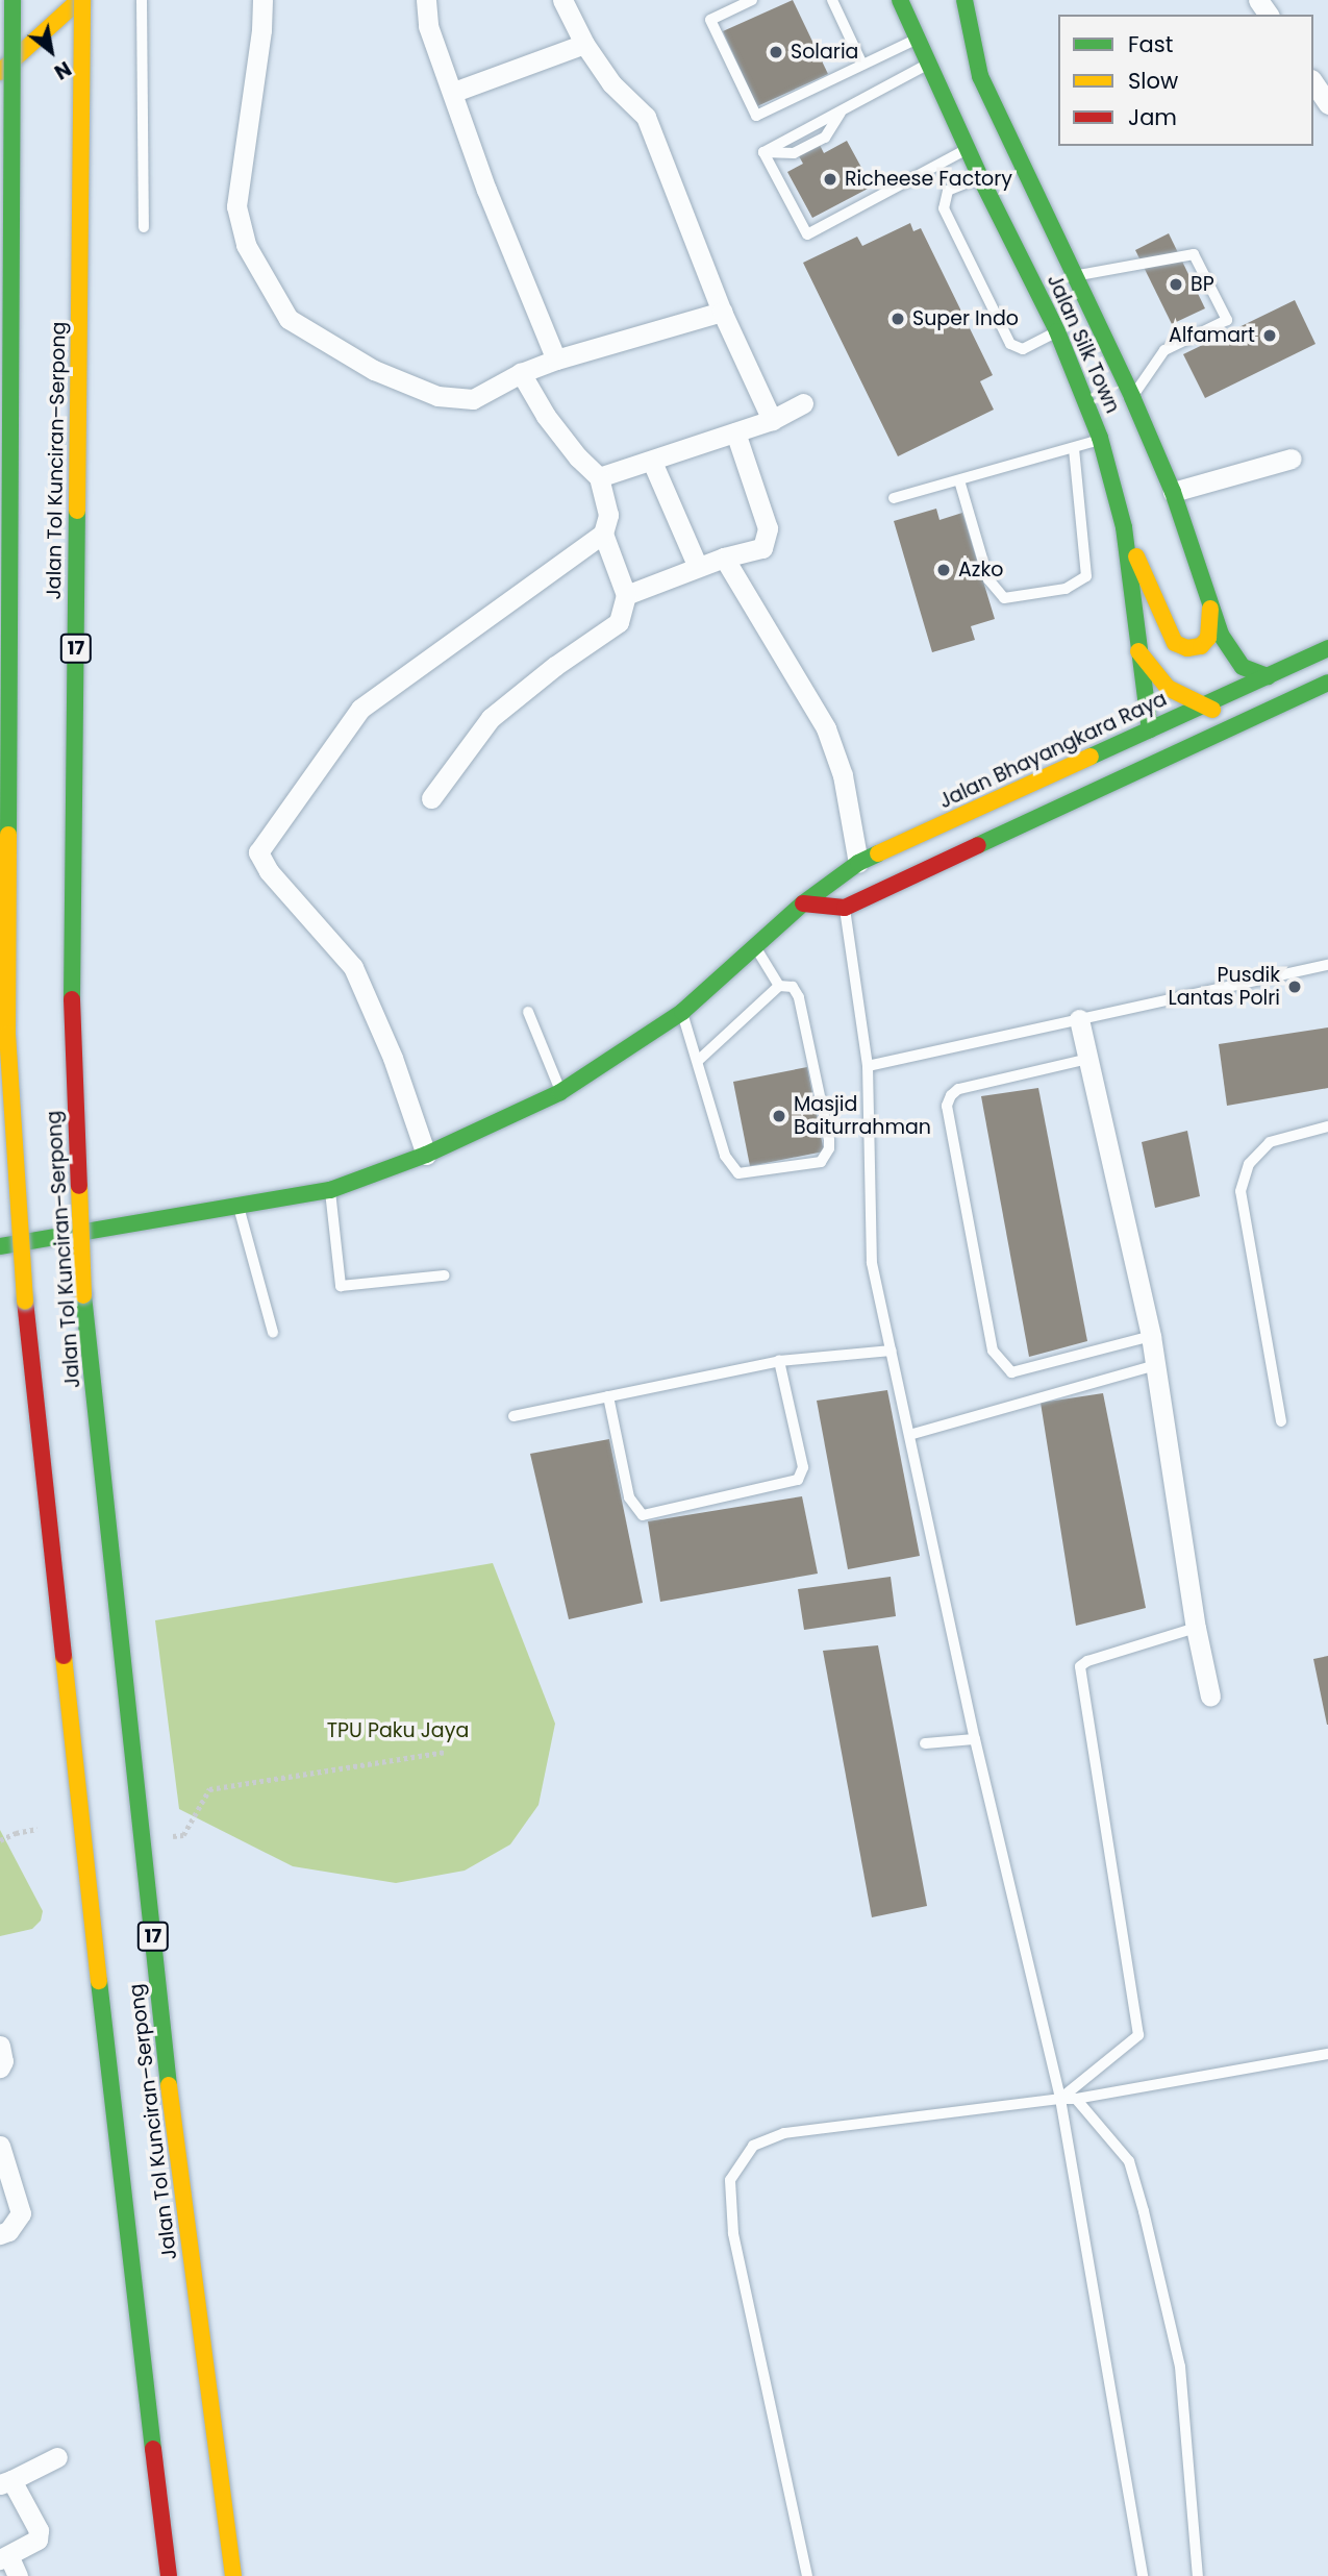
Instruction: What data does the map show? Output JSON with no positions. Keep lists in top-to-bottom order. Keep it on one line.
{"streets":{"main road":["Jalan Silk Town","Jalan Tol Kunciran–Serpong","17","Jalan Bhayangkara Raya"]},"crossings":[["Jalan Silk Town","Jalan Bhayangkara Raya"]],"parks":["TPU Paku Jaya"],"places":["Solaria","Richeese Factory","BP","Super Indo","Alfamart","Azko","Pusdik Lantas Polri","Masjid Baiturrahman"],"legend":["Fast","Slow","Jam"],"north":"bottom right"}
